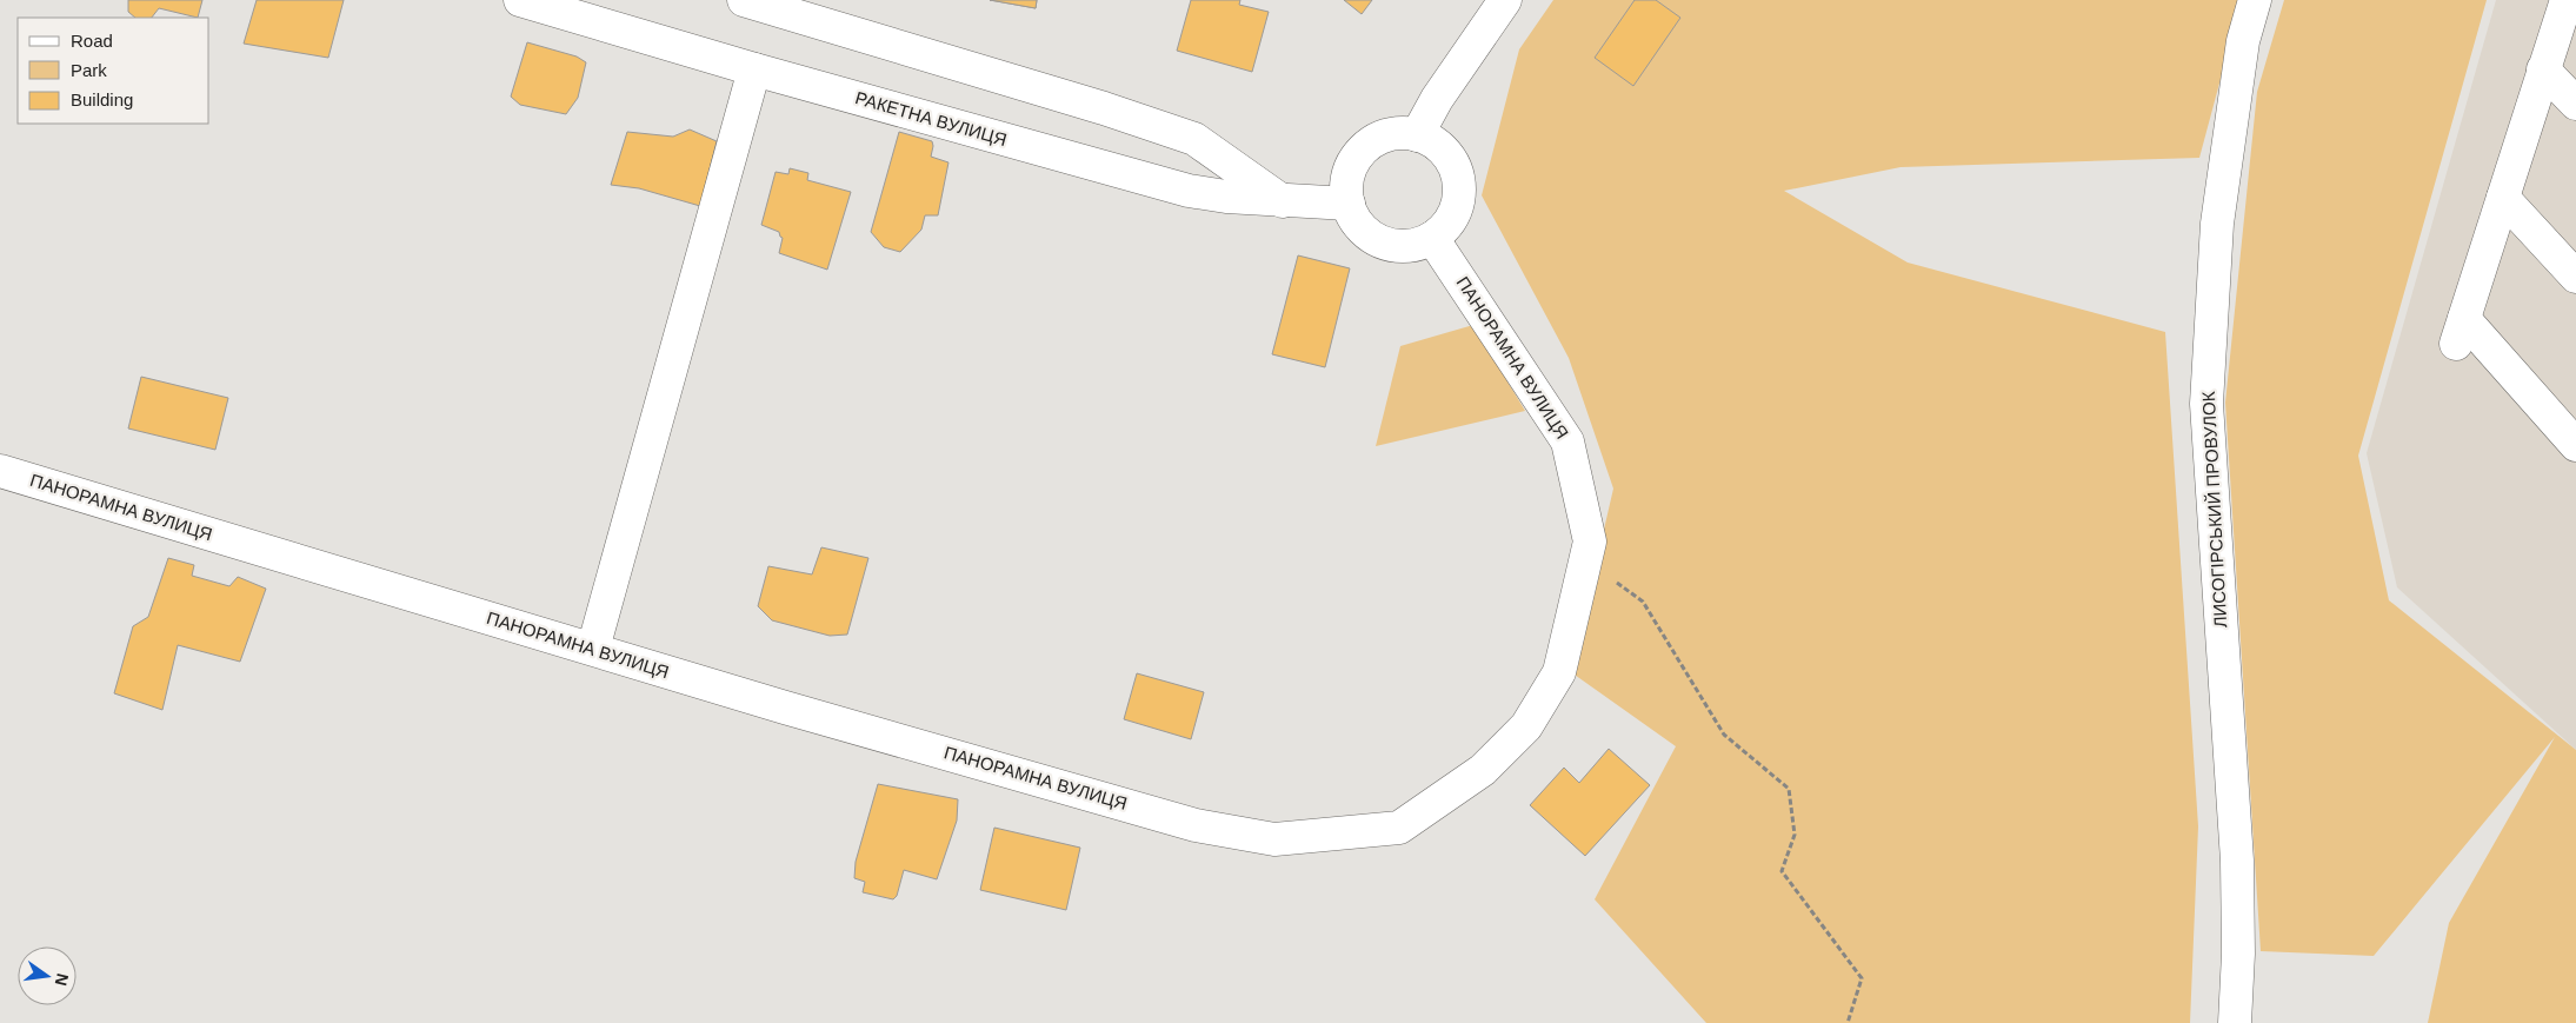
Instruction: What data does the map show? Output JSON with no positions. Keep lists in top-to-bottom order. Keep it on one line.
{"streets":{"street":["РАКЕТНА ВУЛИЦЯ","ПАНОРАМНА ВУЛИЦЯ","ЛИСОГІРСЬКИЙ ПРОВУЛОК"]},"crossings":[["РАКЕТНА ВУЛИЦЯ","ПАНОРАМНА ВУЛИЦЯ"]],"legend":["Road","Park","Building"],"north":"right"}
